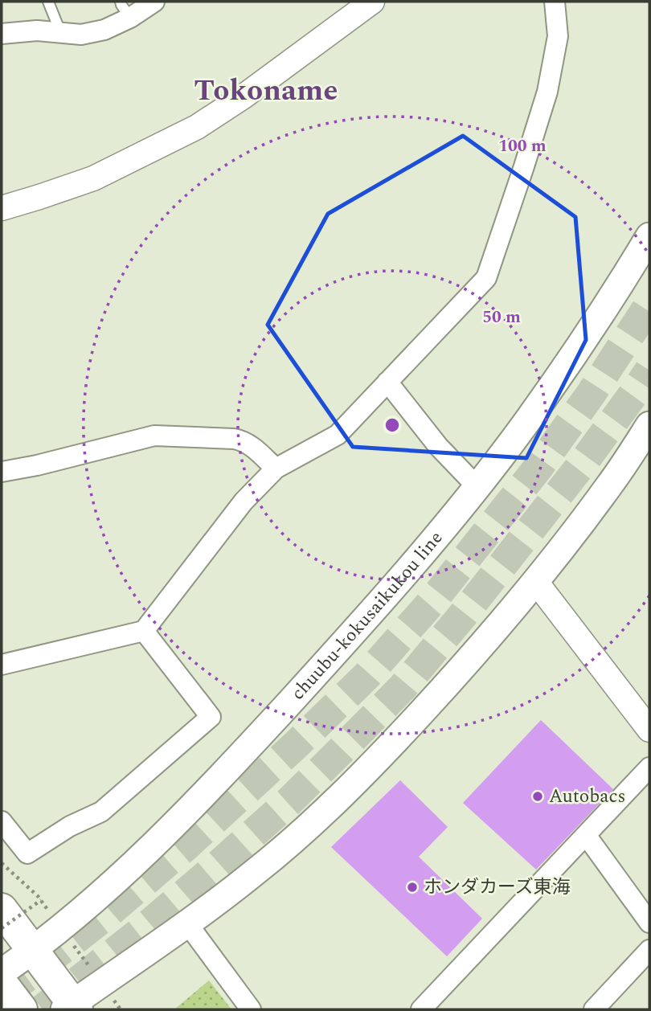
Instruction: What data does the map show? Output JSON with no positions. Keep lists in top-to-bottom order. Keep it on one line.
{"streets":{"main road":["chuubu-kokusaikukou line"]},"districts":["Tokoname"],"places":["Autobacs","ホンダカーズ東海"],"rings":["100 m","50 m"]}
